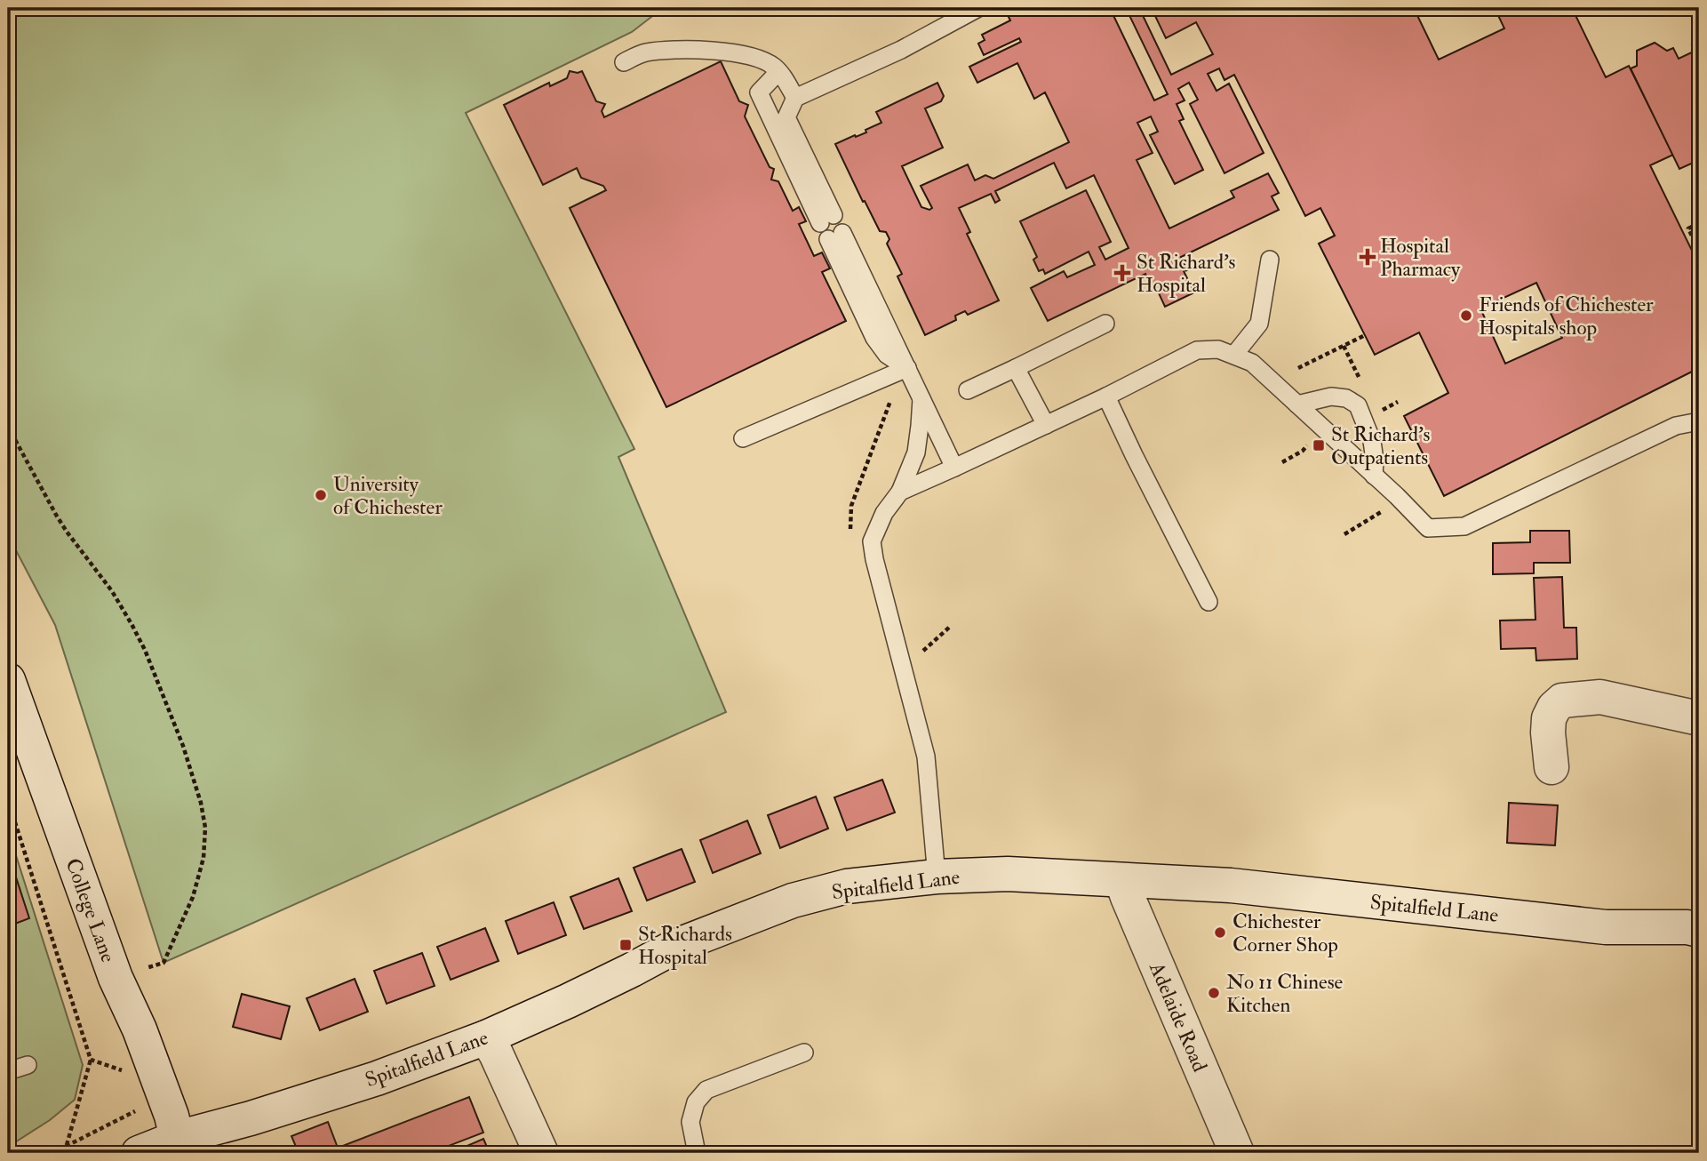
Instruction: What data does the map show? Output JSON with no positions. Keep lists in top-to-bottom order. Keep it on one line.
{"streets":{"main road":["Spitalfield Lane","College Lane","Adelaide Road"]},"crossings":[["Spitalfield Lane","College Lane"],["Spitalfield Lane","Adelaide Road"]],"places":{"health":["Hospital Pharmacy","St Richard's Hospital"],"other":["Friends of Chichester Hospitals shop","University of Chichester","Chichester Corner Shop","No 11 Chinese Kitchen"],"transit":["St Richard's Outpatients","St Richards Hospital"]}}
